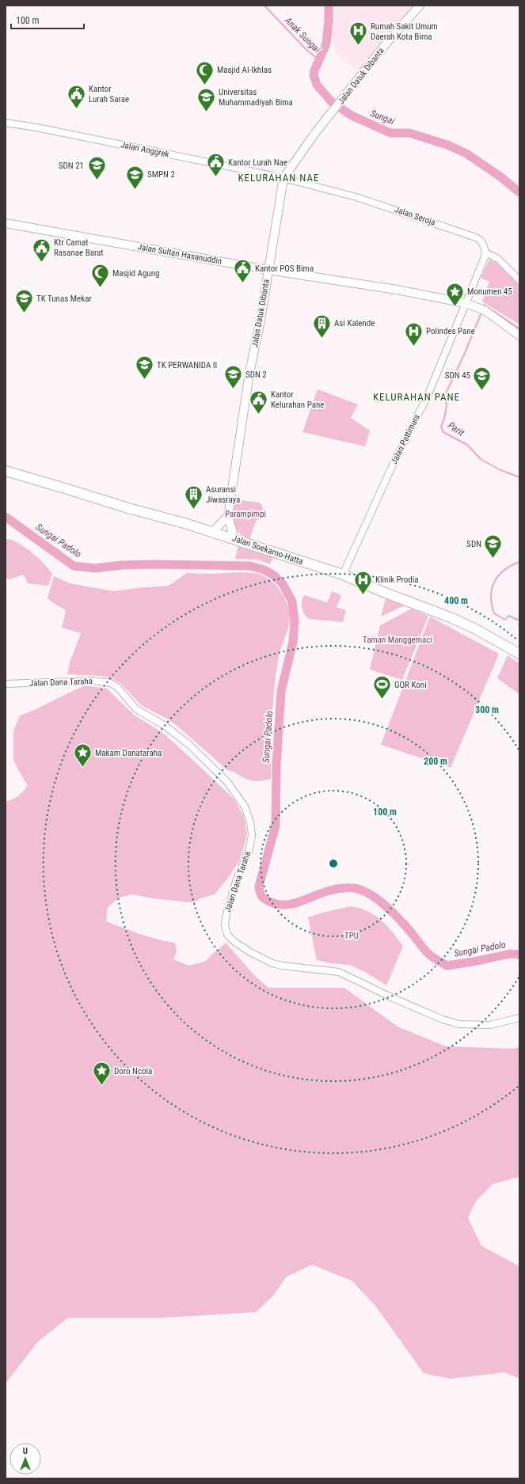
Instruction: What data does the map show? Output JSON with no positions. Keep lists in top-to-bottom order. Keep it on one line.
{"streets":{"highway":["Jalan Soekarno-Hatta"],"main road":["Jalan Datuk Dibanta","Jalan Sultan Hasanuddin"],"street":["Jalan Anggrek","Jalan Seroja","Jalan Pattimura","Jalan Dana Taraha"]},"crossings":[["Jalan Datuk Dibanta","Jalan Anggrek"],["Jalan Datuk Dibanta","Jalan Seroja"],["Jalan Datuk Dibanta","Jalan Sultan Hasanuddin"],["Jalan Datuk Dibanta","Jalan Soekarno-Hatta"],["Jalan Anggrek","Jalan Seroja"],["Jalan Sultan Hasanuddin","Jalan Pattimura"],["Jalan Pattimura","Jalan Soekarno-Hatta"]],"districts":["KELURAHAN NAE","KELURAHAN PANE"],"water":["Anak Sungai","Sungai","Parit","Sungai Padolo"],"parks":["Parampimpi","Taman Manggemaci","TPU"],"places":{"hospital":["Rumah Sakit Umum Daerah Kota Bima","Polindes Pane","Klinik Prodia"],"mosque":["Masjid Al-Ikhlas","Masjid Agung"],"public building":["Kantor Lurah Sarae","Kantor Lurah Nae","Ktr Camat Rasanae Barat","Kantor POS Bima","Kantor Kelurahan Pane"],"school or university":["Universitas Muhammadiyah Bima","SDN 21","SMPN 2","TK Tunas Mekar","TK PERWANIDA II","SDN 2","SDN 45","SDN"],"place":["Monumen 45","Makam Danataraha","Doro Ncola"],"building":["Asi Kalende","Asuransi Jiwasraya"],"sports":["GOR Koni"]},"scale_bar":"100 m","north":"top","rings":["400 m","300 m","200 m","100 m"]}
